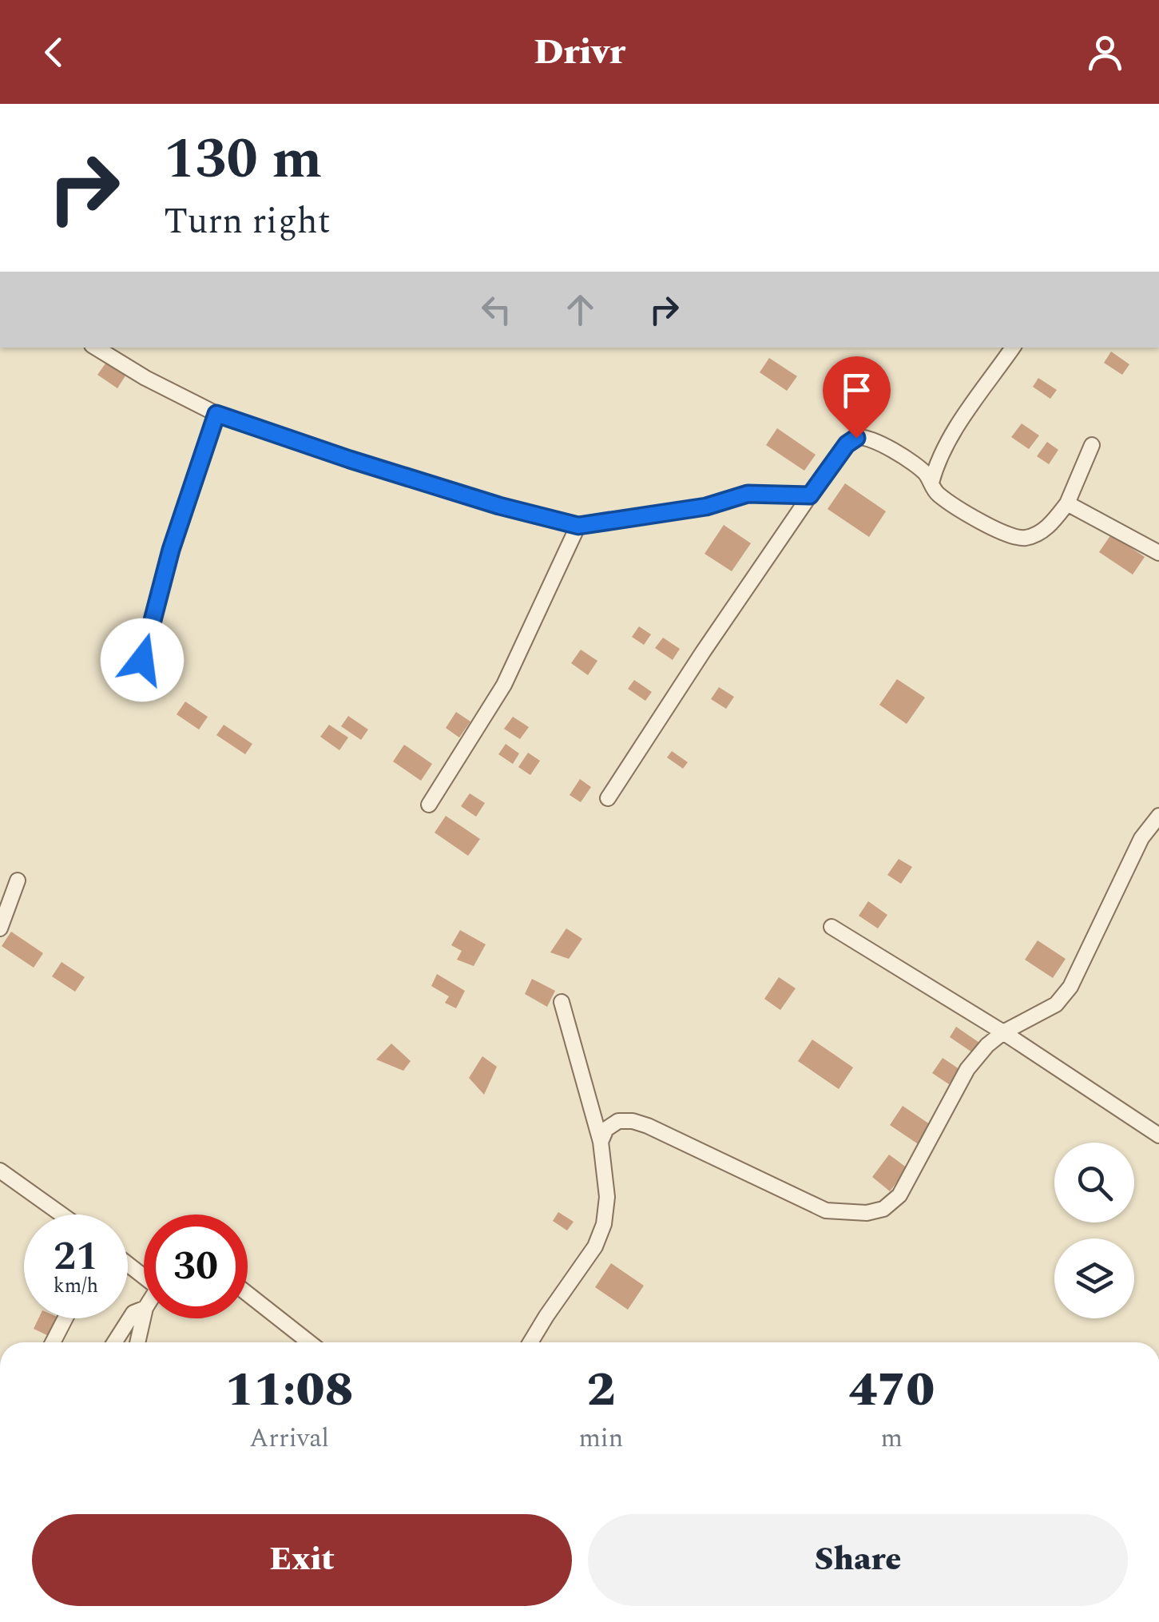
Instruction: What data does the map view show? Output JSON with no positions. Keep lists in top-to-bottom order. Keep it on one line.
{"page":{"header":"Drivr","turn":["130 m","Turn right"],"speed":"21 km/h","limit":"30","eta":["11:08","Arrival","2","min","470","m"],"buttons":["Exit","Share"]}}
